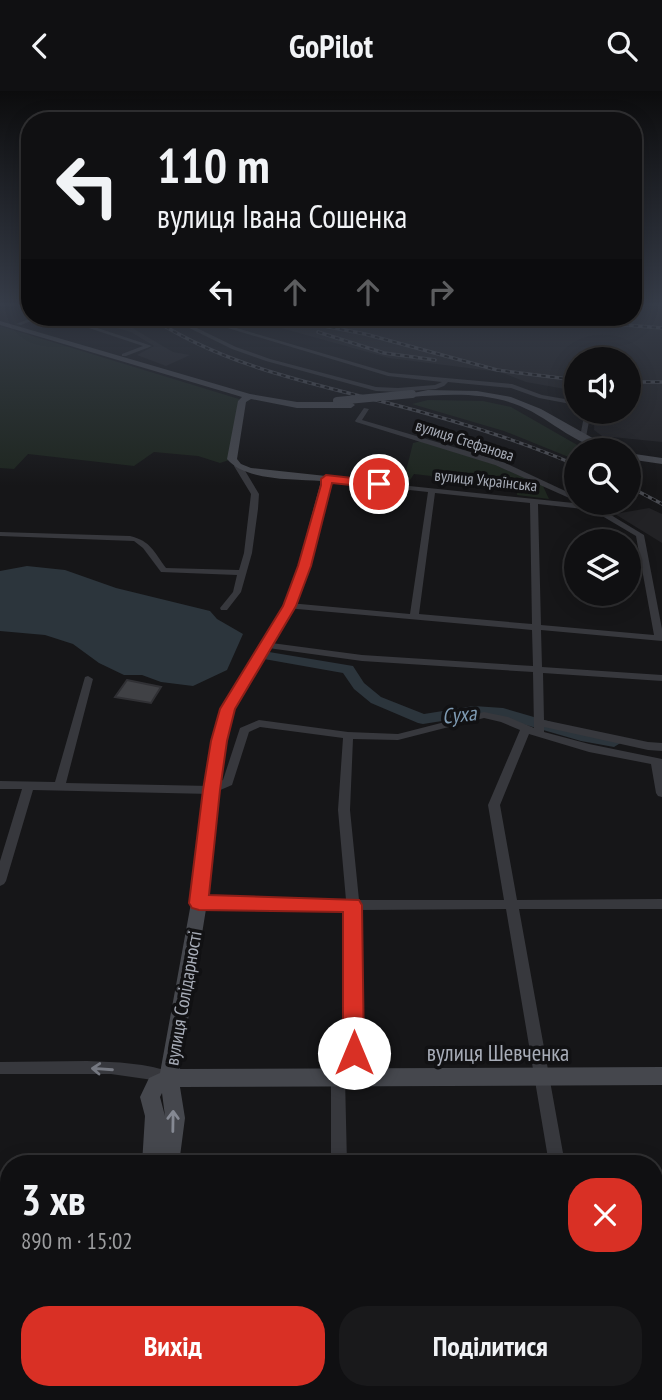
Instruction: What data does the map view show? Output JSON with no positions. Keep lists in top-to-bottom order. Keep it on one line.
{"streets":{"main road":["вулиця Українська","вулиця Солідарності","вулиця Шевченка"],"street":["вулиця Стефанова"]},"crossings":[["вулиця Українська","вулиця Солідарності"],["вулиця Солідарності","вулиця Шевченка"]],"water":["Суха"],"page":{"header":"GoPilot","turn":["110 m","вулиця Івана Сошенка"],"heading":["3 хв","890 m · 15:02"],"buttons":["Вихід","Поділитися"]}}
